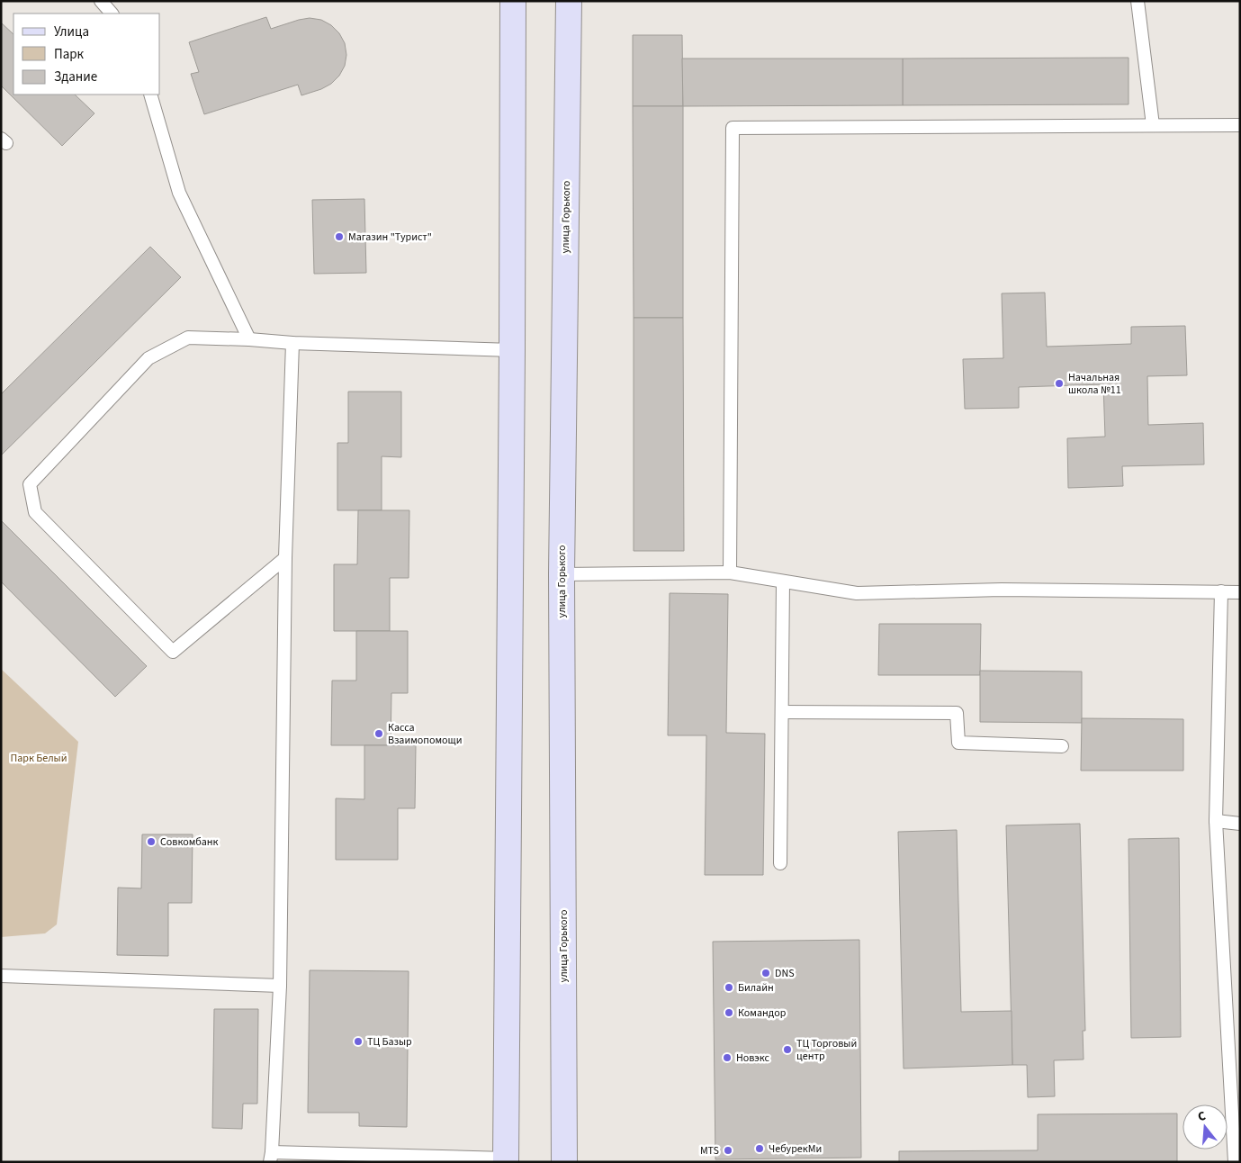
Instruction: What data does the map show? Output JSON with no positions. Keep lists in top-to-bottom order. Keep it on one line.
{"streets":{"main road":["улица Горького"]},"parks":["Парк Белый"],"places":["Магазин \"Турист\"","Начальная школа №11","Касса Взаимопомощи","Совкомбанк","DNS","Билайн","Командор","ТЦ Базыр","ТЦ Торговый центр","Новэкс","ЧебурекМи","MTS"],"legend":["Улица","Парк","Здание"],"north":"top"}
